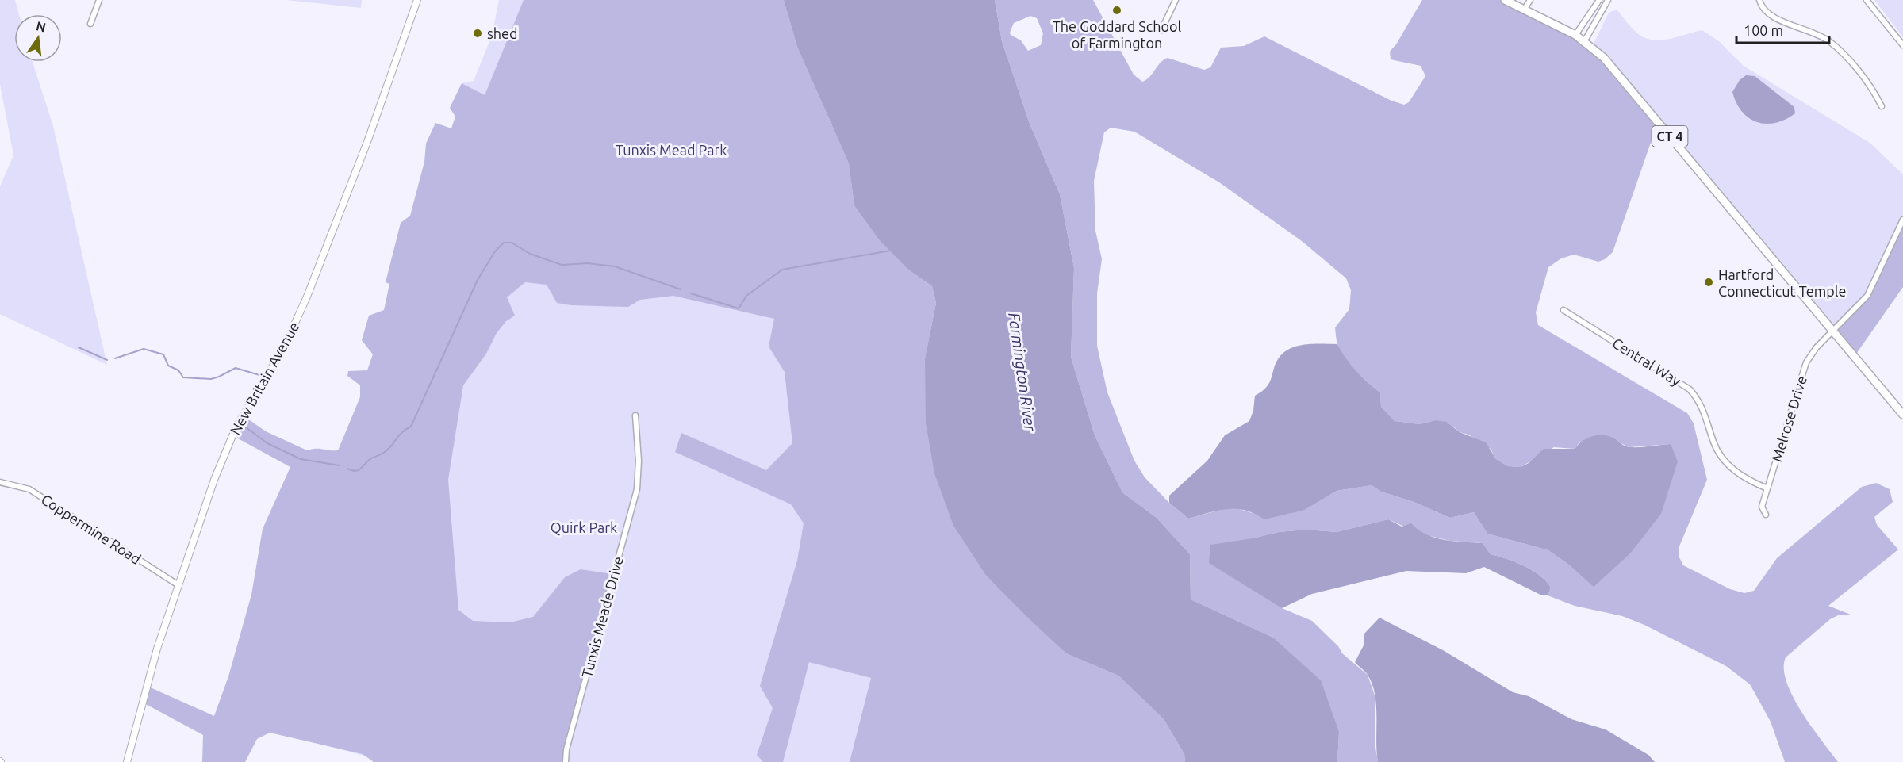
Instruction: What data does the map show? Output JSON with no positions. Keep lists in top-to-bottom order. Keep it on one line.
{"streets":{"main road":["CT 4"],"street":["Central Way","New Britain Avenue","Melrose Drive","Coppermine Road","Tunxis Meade Drive"]},"crossings":[["CT 4","Melrose Drive"],["Central Way","Melrose Drive"],["New Britain Avenue","Coppermine Road"]],"water":["Farmington River"],"parks":["Tunxis Mead Park","Quirk Park"],"places":["The Goddard School of Farmington","shed","Hartford Connecticut Temple"],"scale_bar":"100 m","north":"top"}
